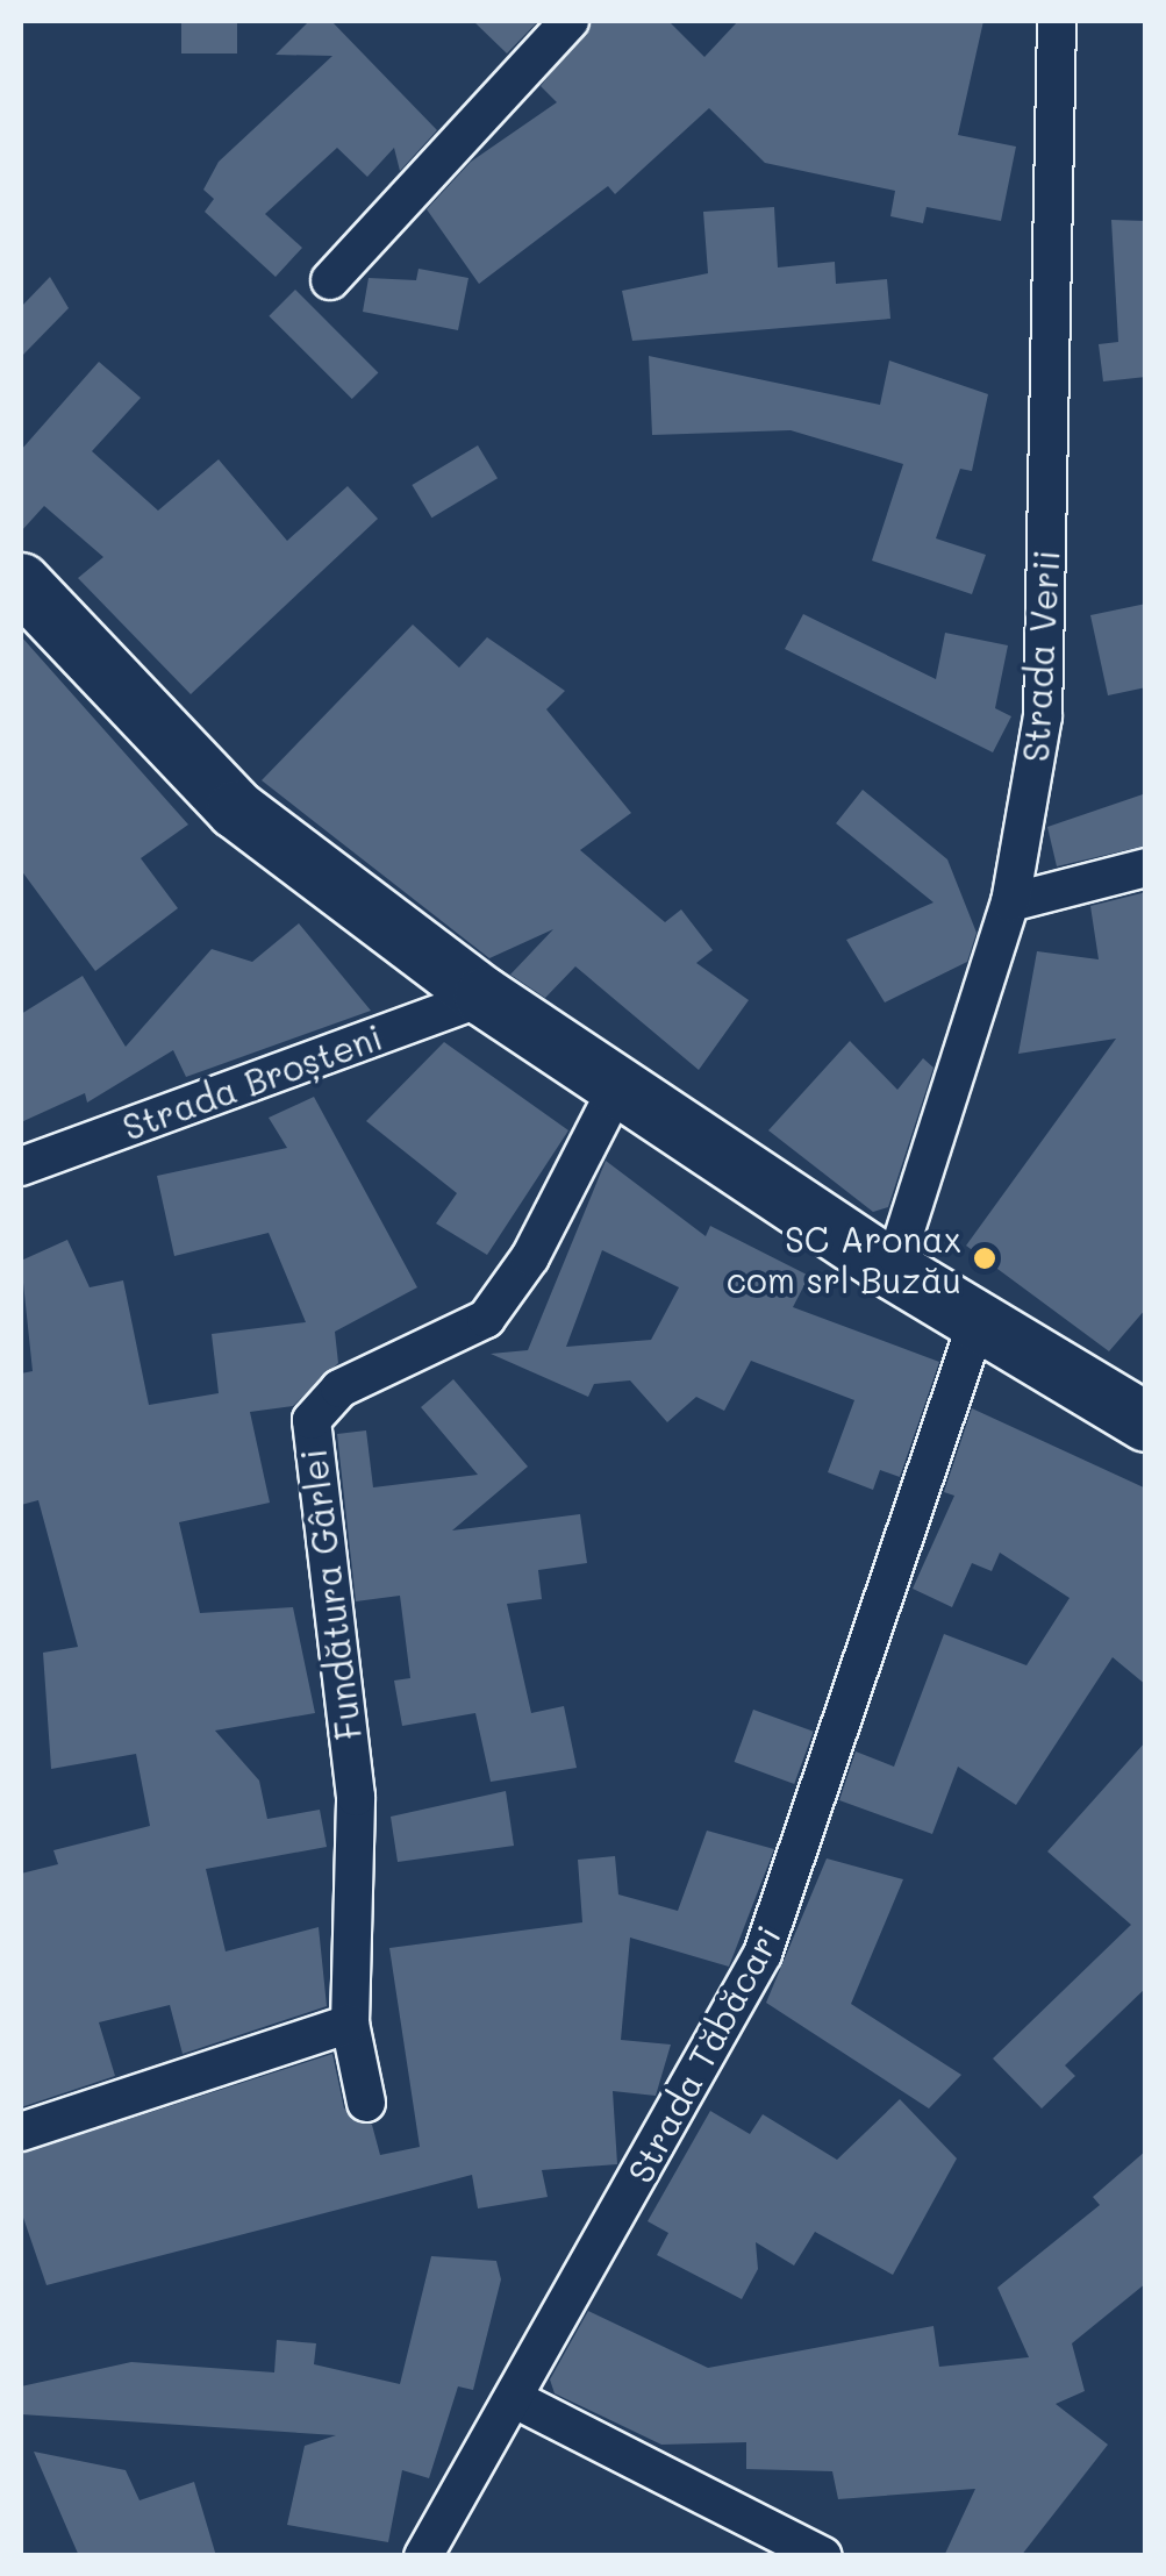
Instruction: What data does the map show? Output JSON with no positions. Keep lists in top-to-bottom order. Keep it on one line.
{"streets":{"street":["Strada Verii","Strada Broșteni","Fundătura Gârlei","Strada Tăbăcari"]},"places":["SC Aronax com srl Buzău"]}
